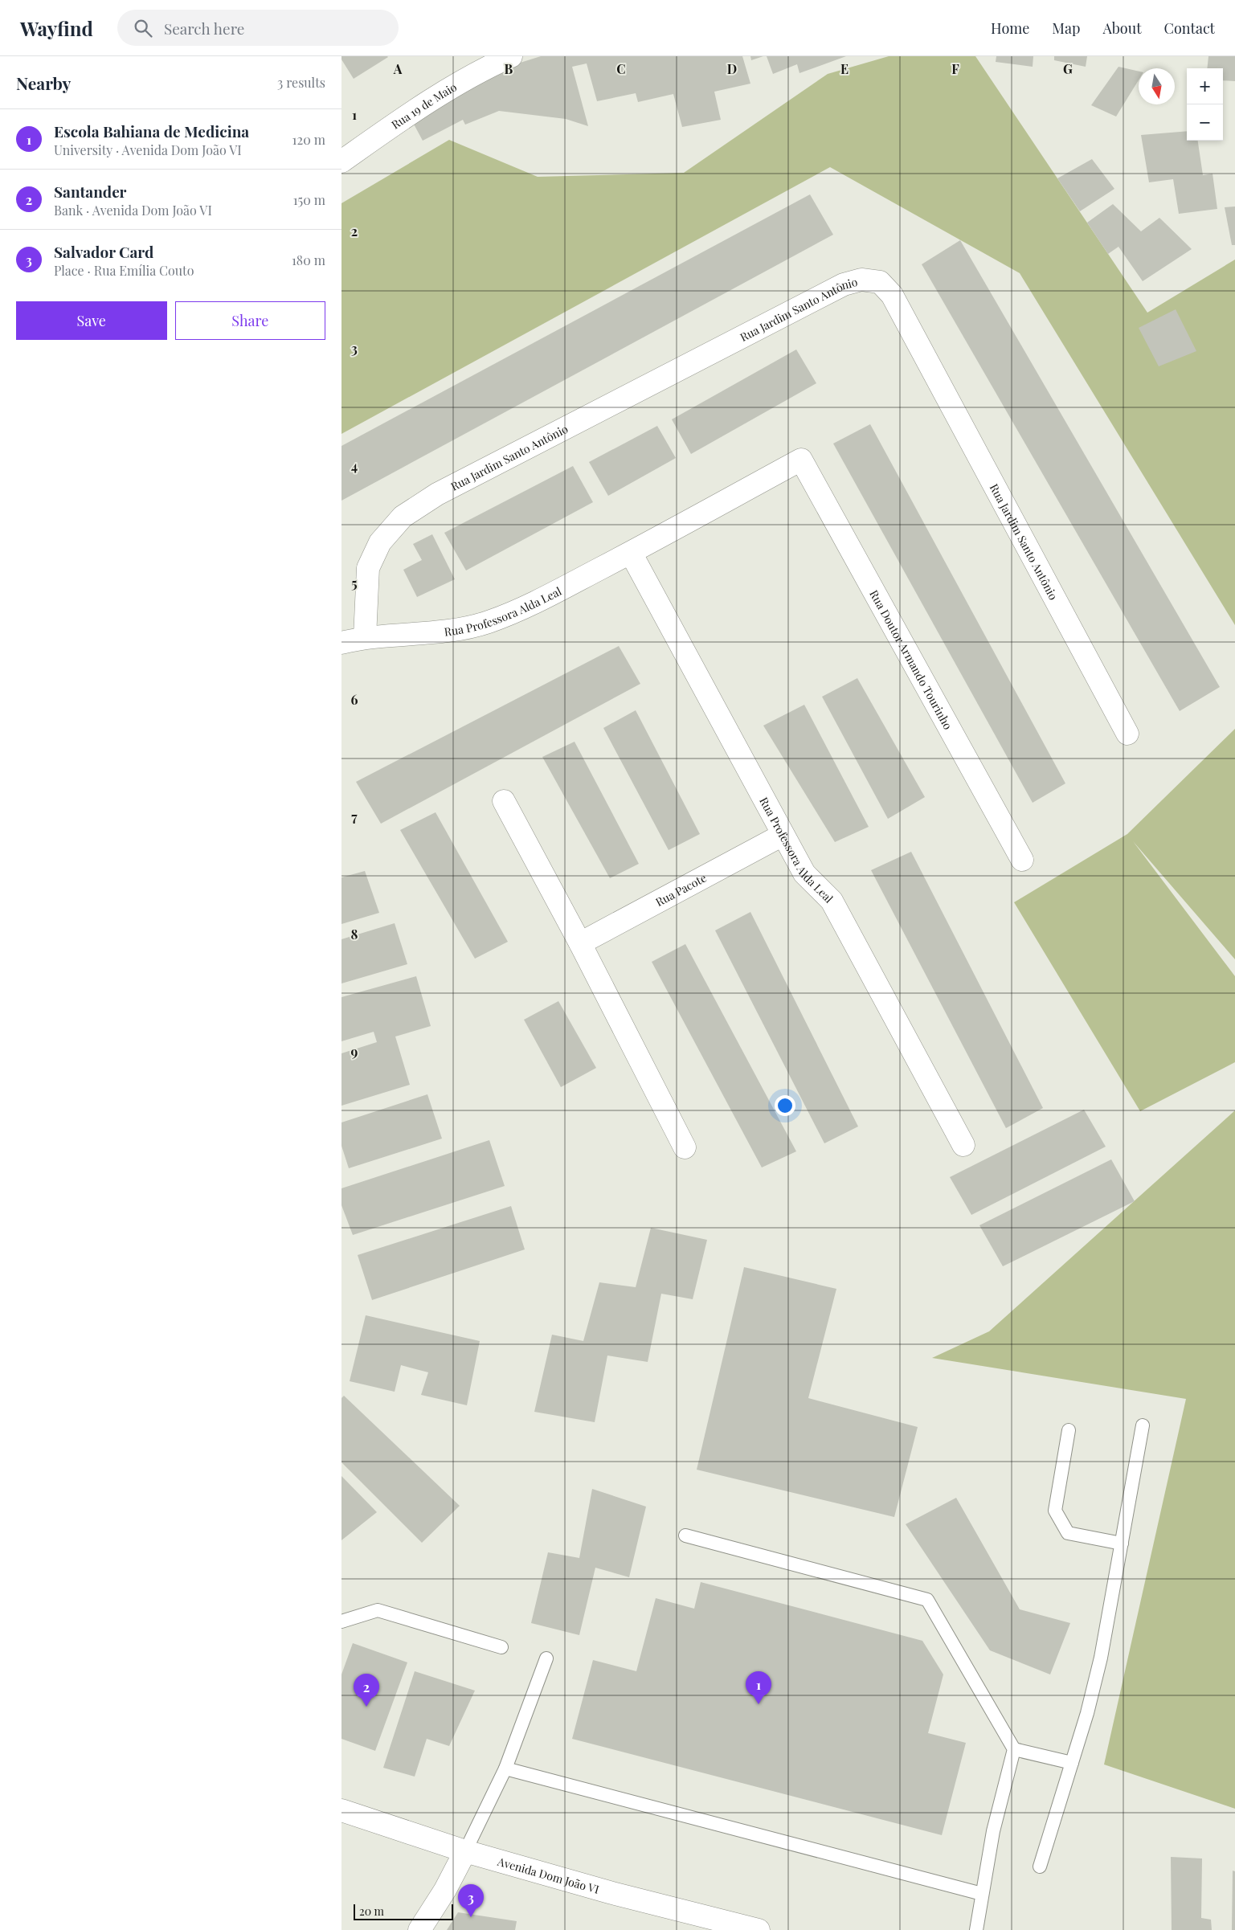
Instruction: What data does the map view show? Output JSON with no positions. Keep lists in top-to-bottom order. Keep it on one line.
{"streets":{"street":["Rua 19 de Maio","Rua Jardim Santo Antônio","Rua Professora Alda Leal","Rua Doutor Armando Tourinho","Rua Pacote","Avenida Dom João VI"]},"crossings":[["Rua Jardim Santo Antônio","Rua Professora Alda Leal"],["Rua Professora Alda Leal","Rua Doutor Armando Tourinho"],["Rua Professora Alda Leal","Rua Pacote"]],"scale_bar":"20 m","north":"bottom","page":{"header":"Wayfind","search":"Search here","nav":["Home","Map","About","Contact"],"heading":["Nearby","3 results"],"map_buttons":["+","−"],"list":[{"mark":"1","name":"Escola Bahiana de Medicina","note":"University · Avenida Dom João VI","value":"120 m"},{"mark":"2","name":"Santander","note":"Bank · Avenida Dom João VI","value":"150 m"},{"mark":"3","name":"Salvador Card","note":"Place · Rua Emília Couto","value":"180 m"}],"buttons":["Save","Share"],"pins":["1","2","3"],"scale":"20 m"},"grid":{"columns":["A","B","C","D","E","F","G"],"rows":["1","2","3","4","5","6","7","8","9"]}}
